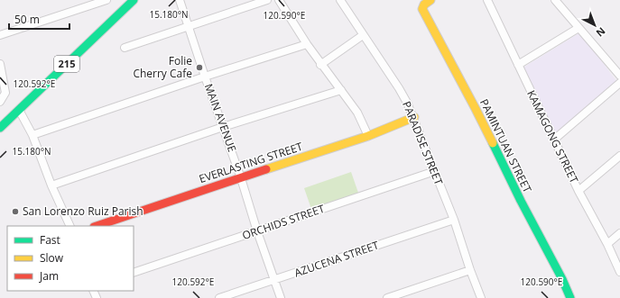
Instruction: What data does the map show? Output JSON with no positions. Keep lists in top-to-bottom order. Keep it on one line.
{"streets":{"street":["215","MAIN AVENUE","KAMAGONG STREET","PARADISE STREET","PAMINTUAN STREET","EVERLASTING STREET","ORCHIDS STREET","AZUCENA STREET"]},"crossings":[["MAIN AVENUE","EVERLASTING STREET"],["MAIN AVENUE","ORCHIDS STREET"],["MAIN AVENUE","AZUCENA STREET"],["PARADISE STREET","EVERLASTING STREET"],["PARADISE STREET","ORCHIDS STREET"],["PARADISE STREET","AZUCENA STREET"]],"places":["Folie Cherry Cafe","San Lorenzo Ruiz Parish"],"legend":["Fast","Slow","Jam"],"scale_bar":"50 m","north":"bottom right","coordinates":["15.180°N","120.590°E","120.592°E"]}
